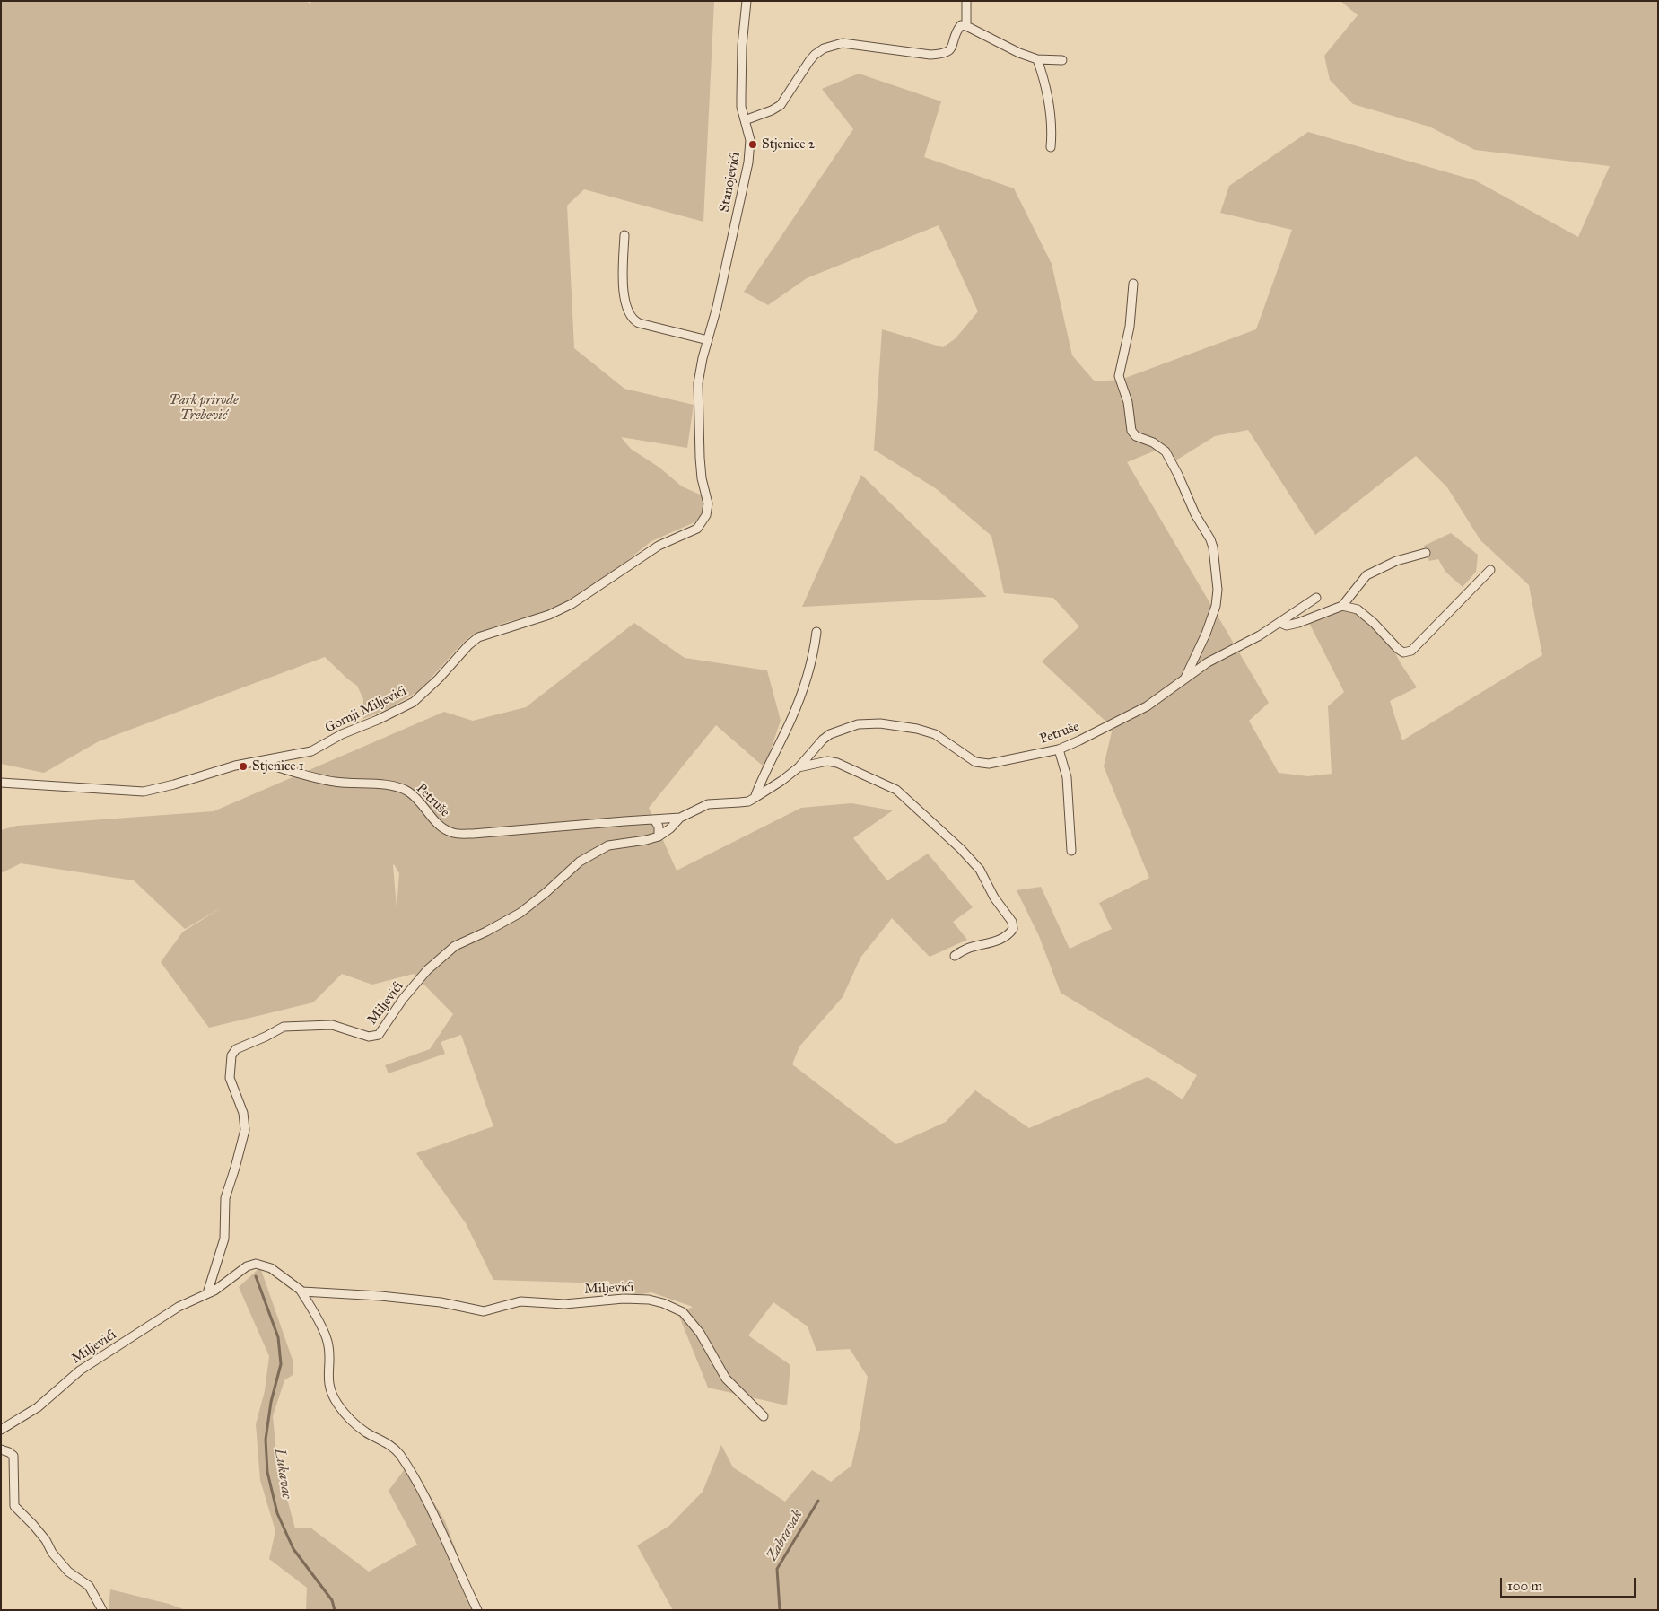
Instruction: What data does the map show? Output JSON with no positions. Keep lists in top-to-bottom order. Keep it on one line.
{"streets":{"street":["Stanojevići","Gornji Miljevići","Petruše","Miljevići"]},"crossings":[["Stanojevići","Gornji Miljevići"],["Gornji Miljevići","Petruše"],["Petruše","Miljevići"]],"water":["Lukavac","Zabravak"],"parks":["Park prirode Trebević"],"places":["Stjenice 2","Stjenice 1"],"scale_bar":"100 m"}
